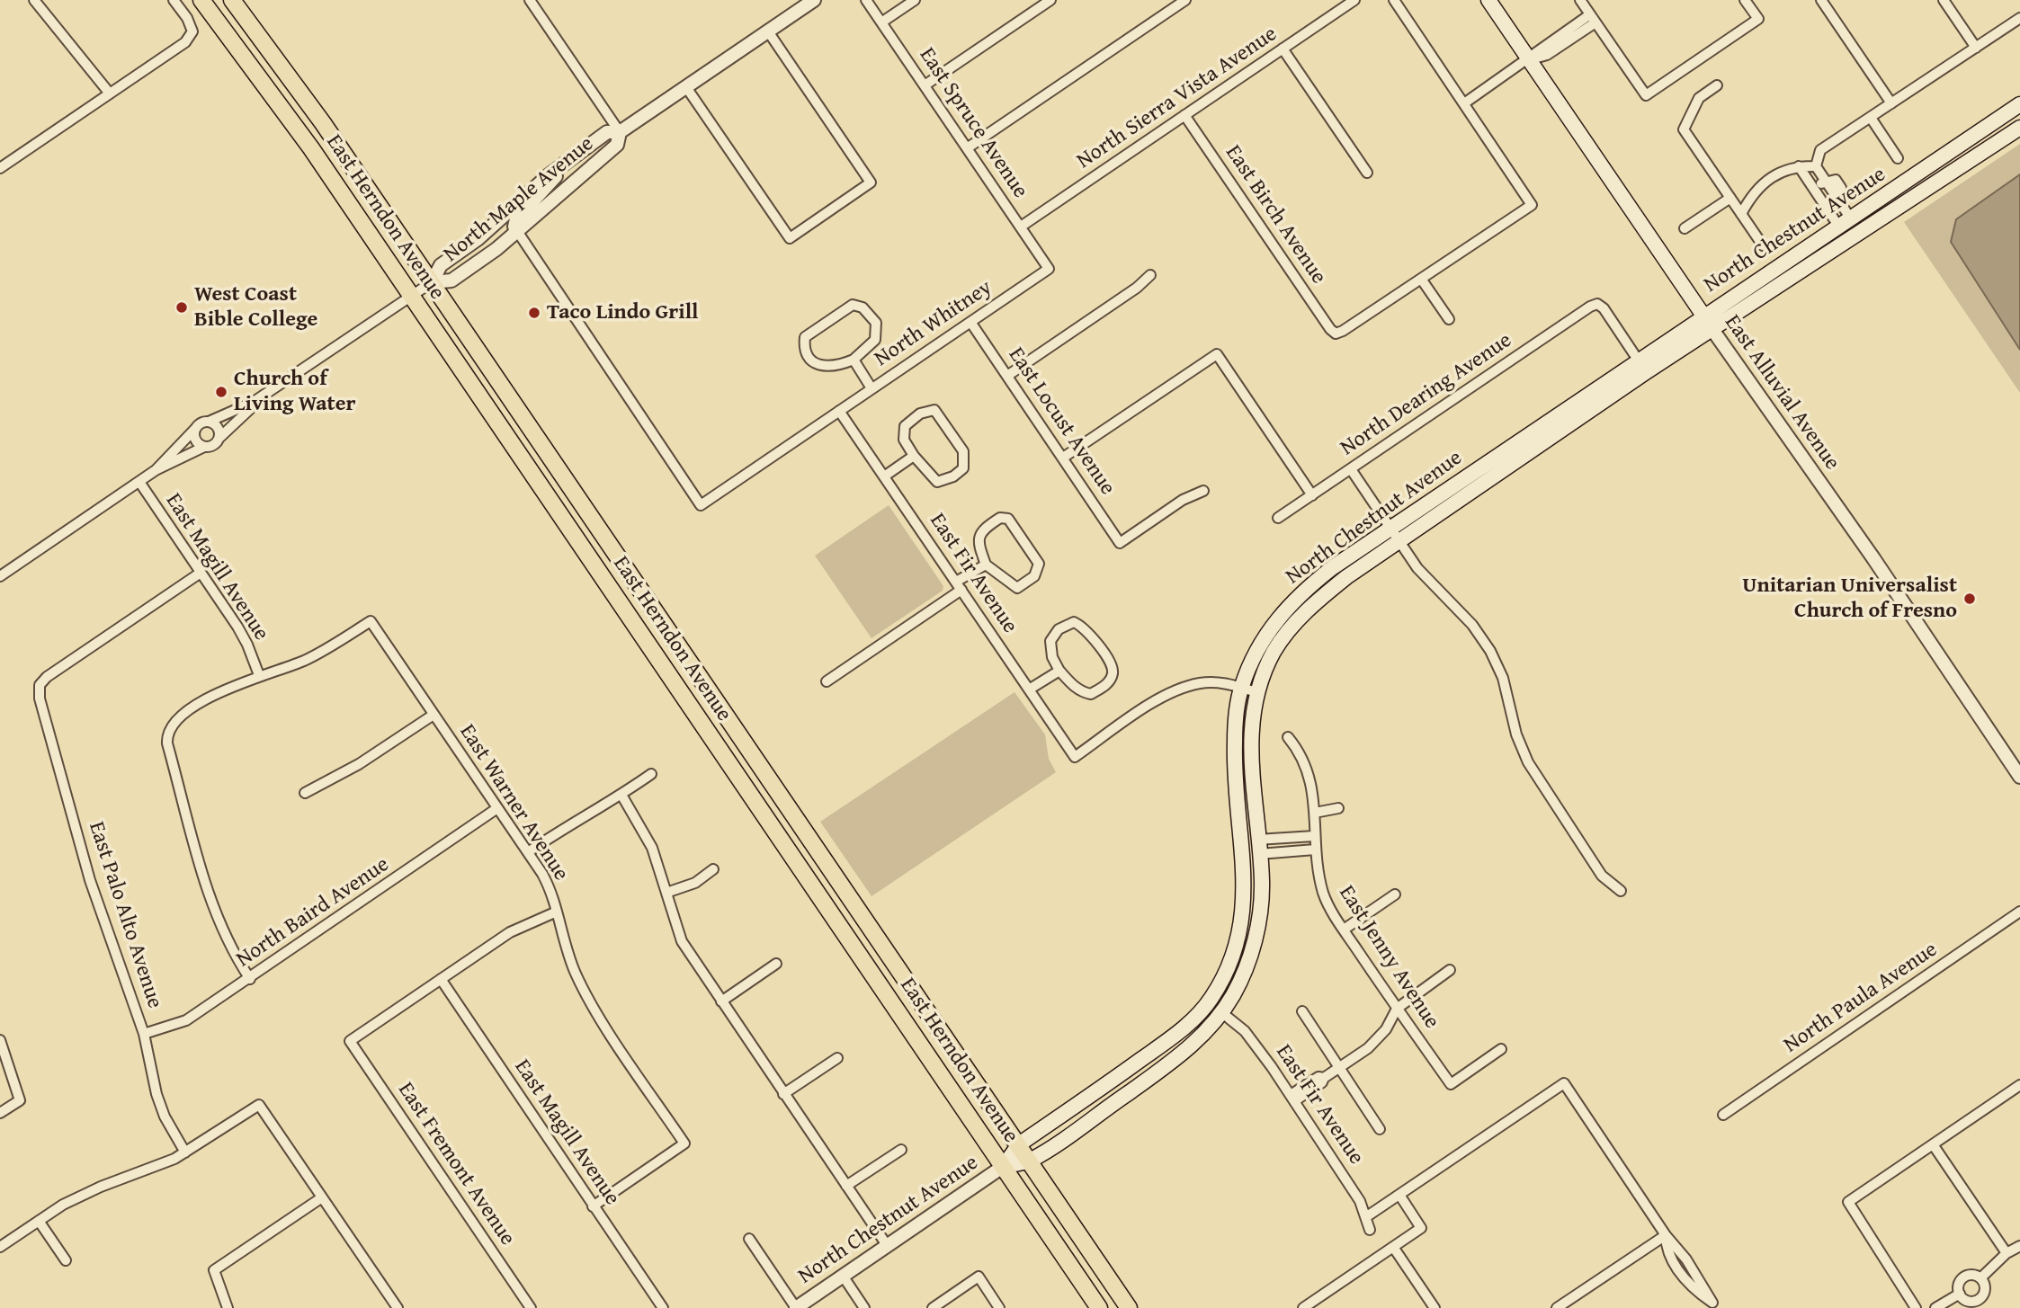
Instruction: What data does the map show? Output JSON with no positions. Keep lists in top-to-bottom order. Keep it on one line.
{"streets":{"main road":["East Herndon Avenue","North Chestnut Avenue","East Alluvial Avenue"],"street":["North Sierra Vista Avenue","East Spruce Avenue","North Maple Avenue","East Birch Avenue","North Whitney","North Dearing Avenue","East Locust Avenue","East Magill Avenue","East Fir Avenue","East Warner Avenue","North Baird Avenue","East Palo Alto Avenue","East Jenny Avenue","North Paula Avenue","East Fremont Avenue"]},"crossings":[["North Sierra Vista Avenue","East Spruce Avenue"],["North Sierra Vista Avenue","East Birch Avenue"],["East Spruce Avenue","North Whitney"],["North Maple Avenue","East Herndon Avenue"],["North Maple Avenue","North Whitney"],["North Maple Avenue","East Magill Avenue"],["East Herndon Avenue","North Chestnut Avenue"],["North Chestnut Avenue","East Alluvial Avenue"],["North Chestnut Avenue","North Dearing Avenue"],["North Chestnut Avenue","East Fir Avenue"],["North Whitney","East Locust Avenue"],["North Whitney","East Fir Avenue"],["East Magill Avenue","East Warner Avenue"],["East Magill Avenue","East Palo Alto Avenue"],["East Magill Avenue","East Fremont Avenue"],["East Warner Avenue","North Baird Avenue"],["North Baird Avenue","East Palo Alto Avenue"]],"places":["West Coast Bible College","Taco Lindo Grill","Church of Living Water","Unitarian Universalist Church of Fresno"]}
